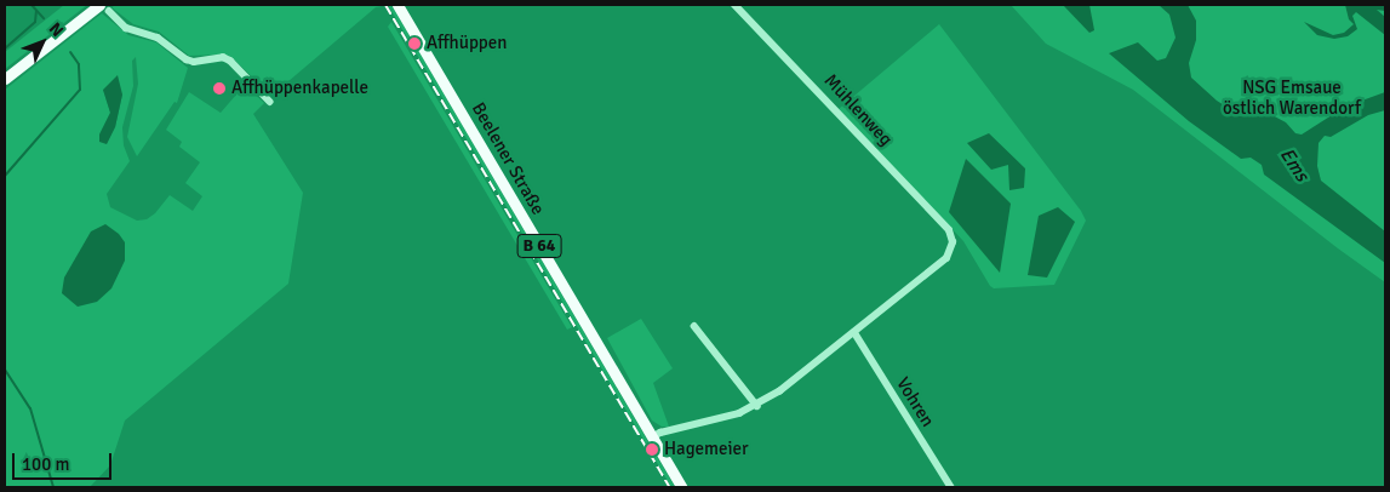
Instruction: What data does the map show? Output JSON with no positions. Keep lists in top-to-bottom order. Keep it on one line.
{"streets":{"main road":["Beelener Straße","B 64"],"street":["Mühlenweg","Vohren"]},"crossings":[["Mühlenweg","Vohren"]],"water":["Ems"],"parks":["NSG Emsaue östlich Warendorf"],"places":["Affhüppen","Affhüppenkapelle","Hagemeier"],"scale_bar":"100 m","north":"top right"}
